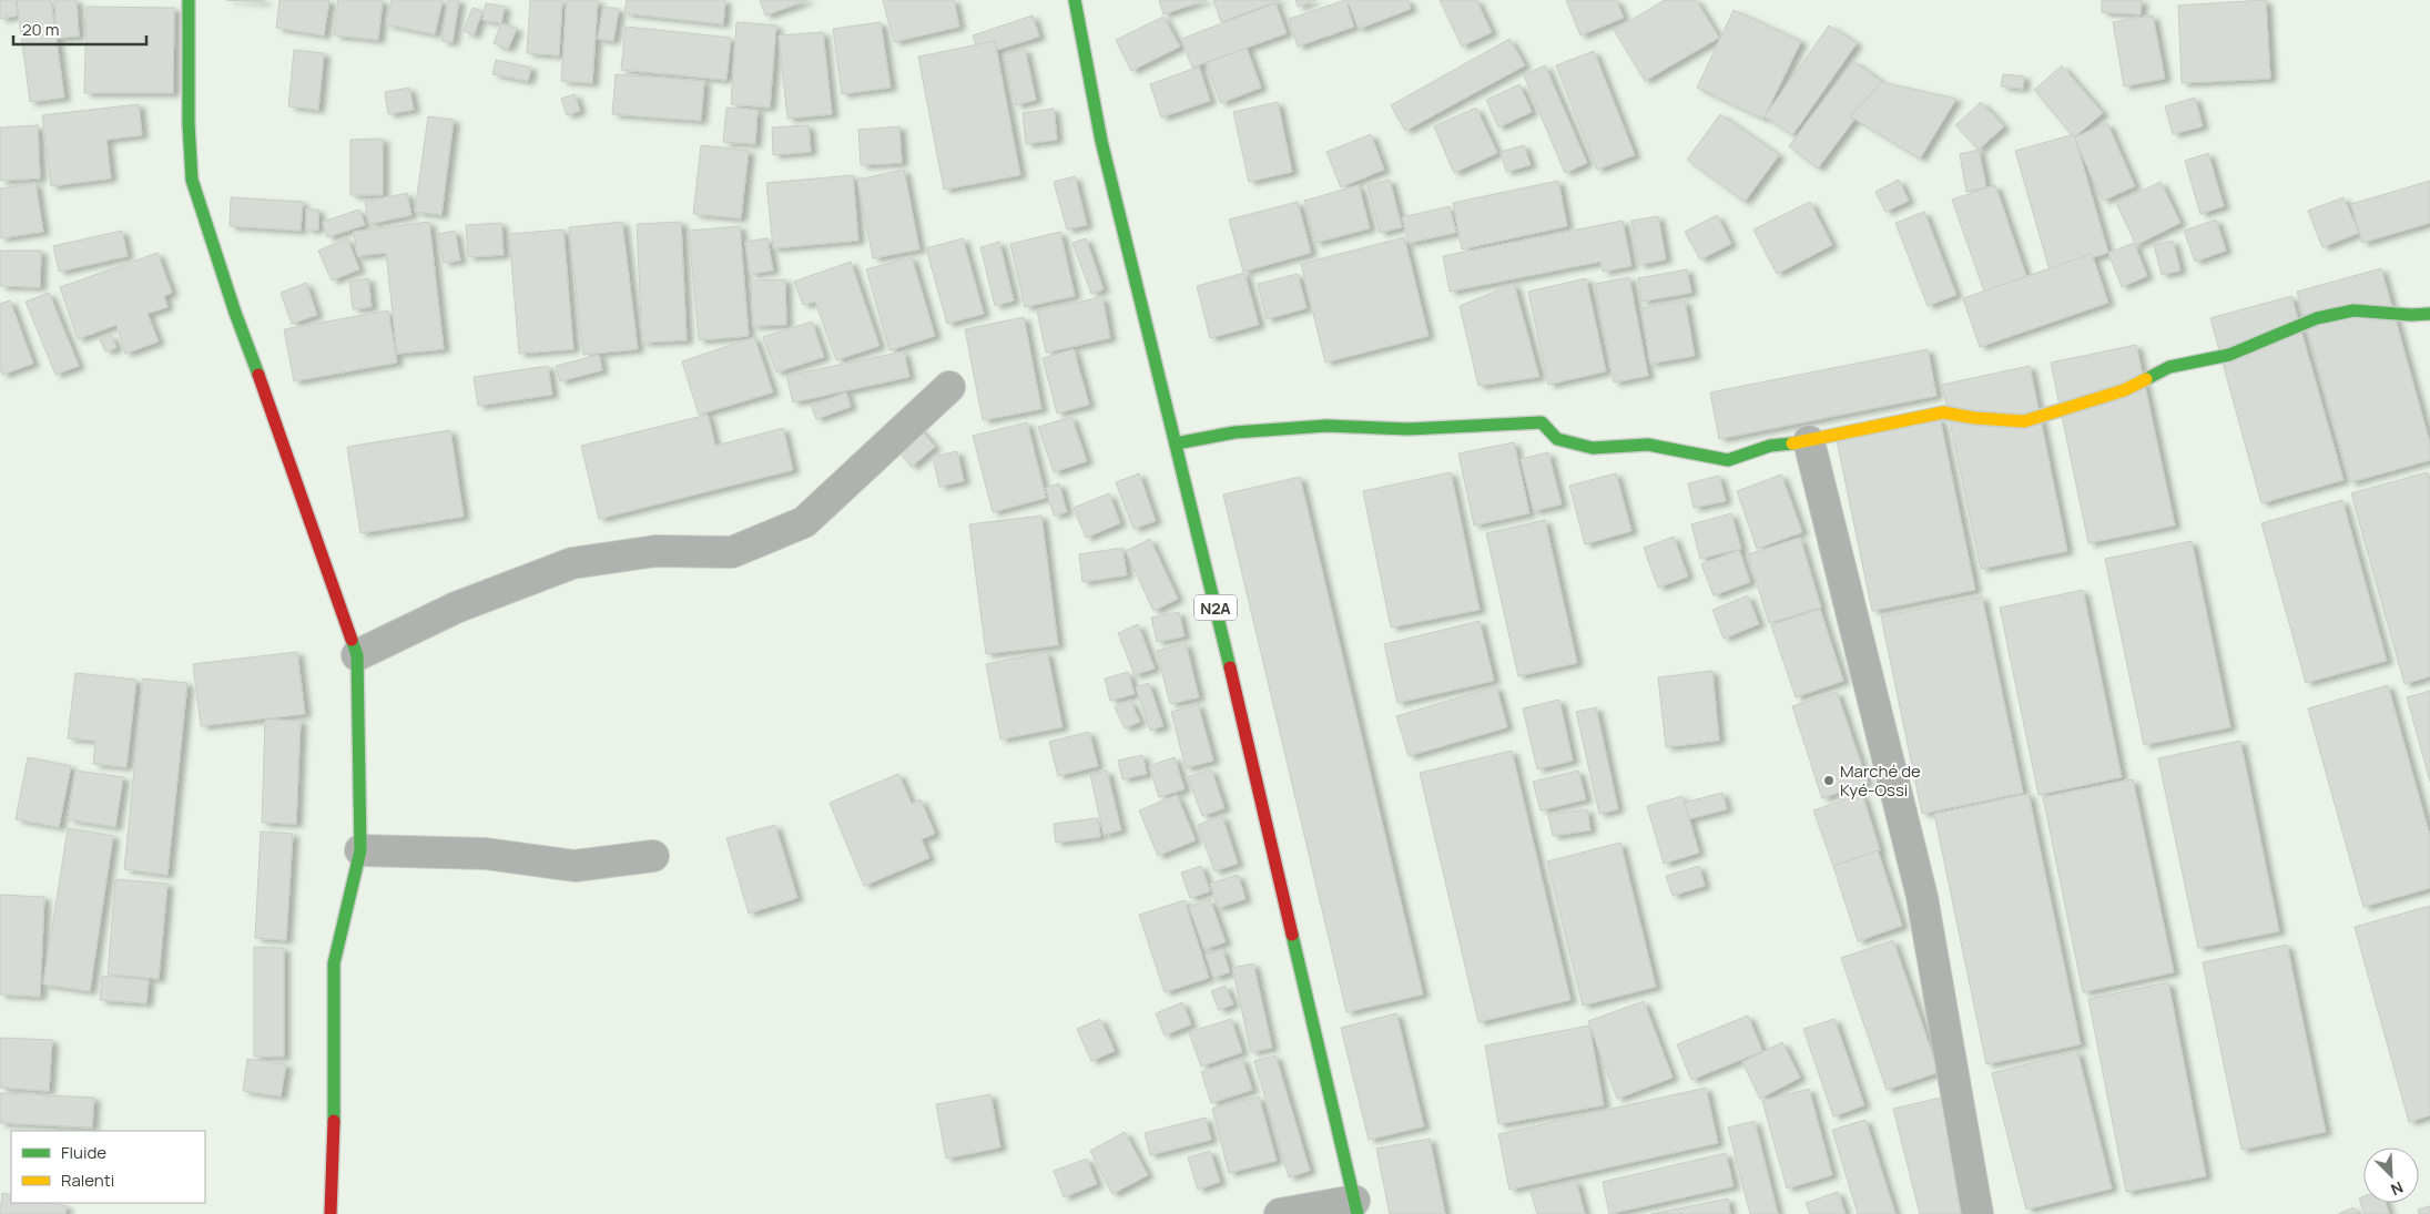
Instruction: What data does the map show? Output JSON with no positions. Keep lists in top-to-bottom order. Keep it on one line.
{"streets":{"main road":["N2A"]},"places":["Marché de Kyé-Ossi"],"legend":["Fluide","Ralenti"],"scale_bar":"20 m","north":"bottom right"}
